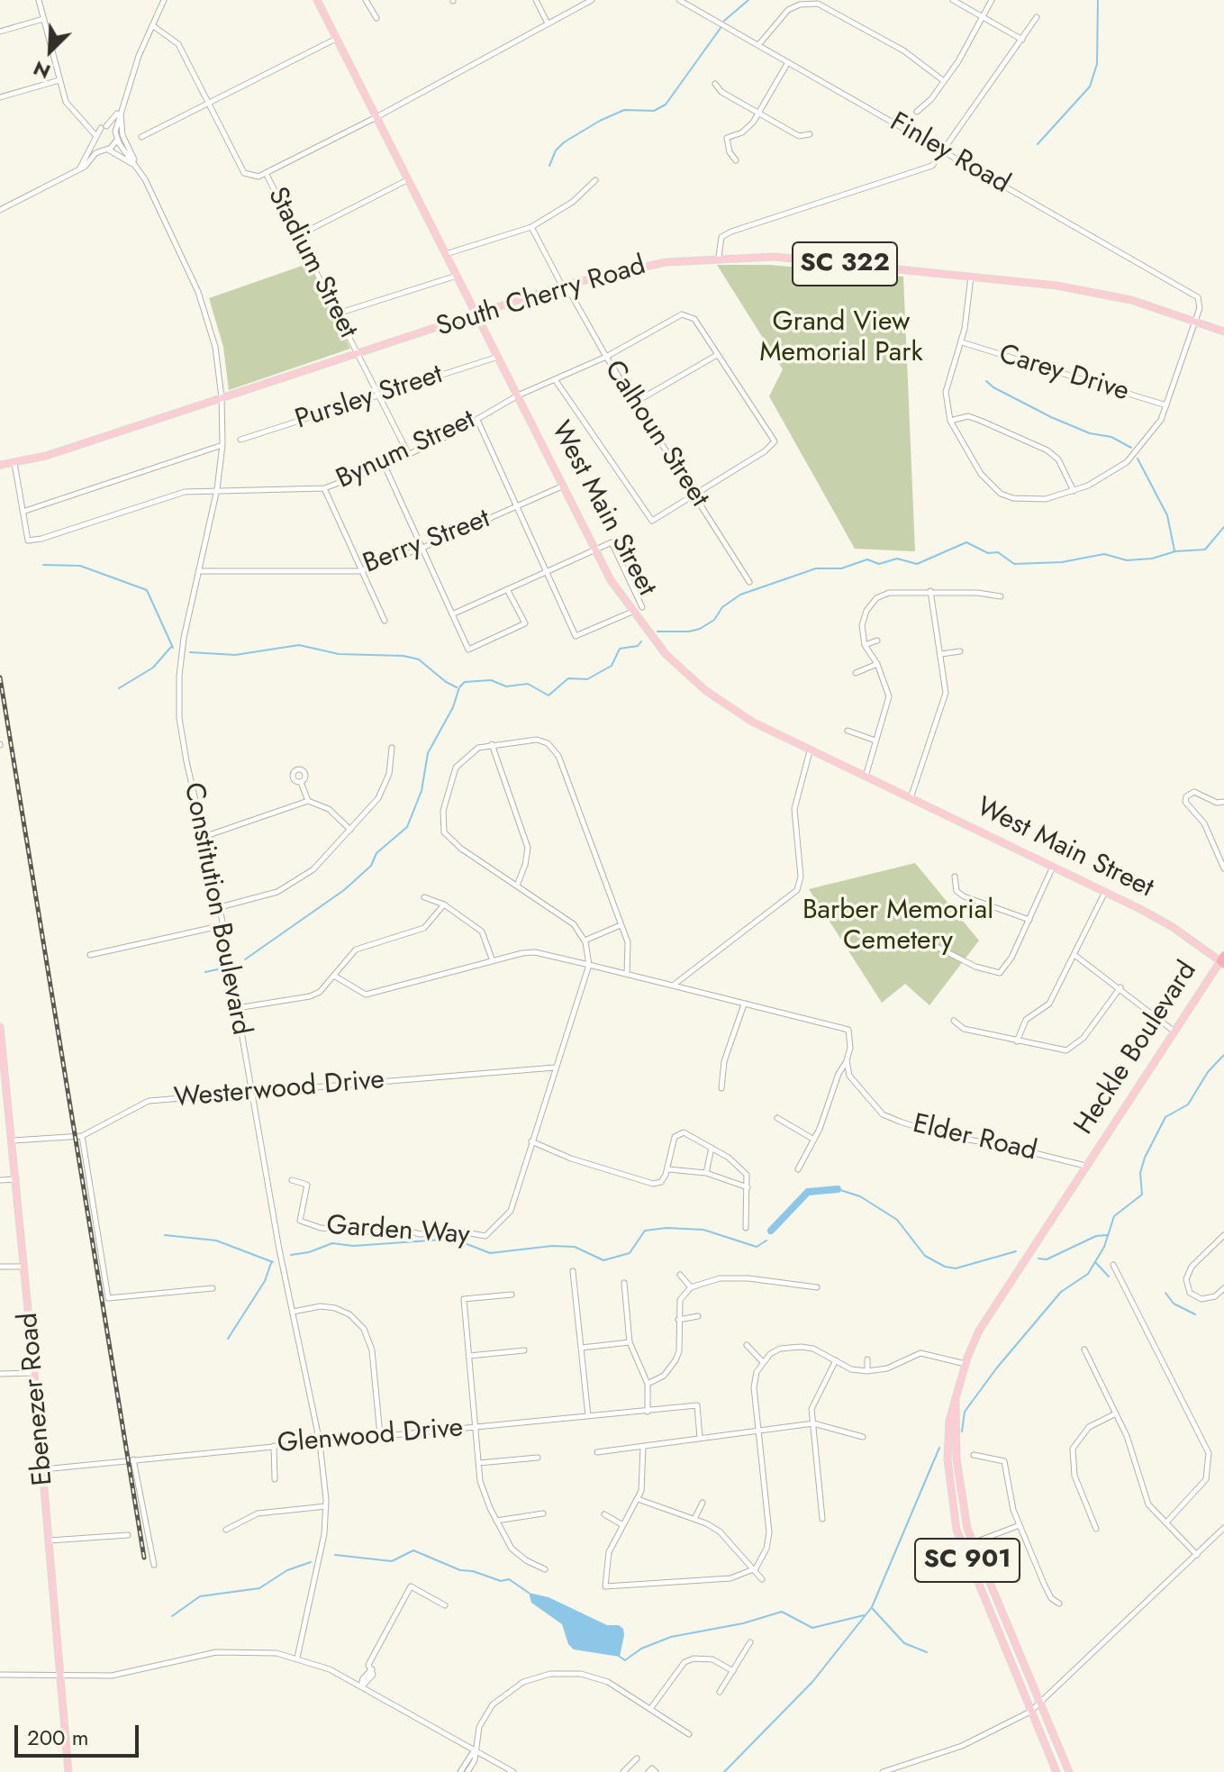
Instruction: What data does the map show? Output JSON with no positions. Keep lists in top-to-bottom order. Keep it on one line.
{"streets":{"main road":["SC 322","South Cherry Road","West Main Street","Heckle Boulevard","Ebenezer Road","SC 901"],"street":["Finley Road","Stadium Street","Carey Drive","Pursley Street","Calhoun Street","Bynum Street","Berry Street","Constitution Boulevard","Westerwood Drive","Elder Road","Garden Way","Glenwood Drive"]},"crossings":[["Finley Road","South Cherry Road"],["Stadium Street","South Cherry Road"],["Stadium Street","Pursley Street"],["Stadium Street","Bynum Street"],["Stadium Street","Constitution Boulevard"],["South Cherry Road","Calhoun Street"],["South Cherry Road","West Main Street"],["South Cherry Road","Constitution Boulevard"],["Pursley Street","West Main Street"],["Calhoun Street","Bynum Street"],["Bynum Street","West Main Street"],["Bynum Street","Constitution Boulevard"],["West Main Street","Berry Street"],["West Main Street","Heckle Boulevard"],["Berry Street","Constitution Boulevard"],["Constitution Boulevard","Westerwood Drive"],["Constitution Boulevard","Glenwood Drive"],["Heckle Boulevard","Elder Road"],["Heckle Boulevard","SC 901"],["Westerwood Drive","Ebenezer Road"],["Elder Road","SC 901"],["Ebenezer Road","Glenwood Drive"]],"parks":["Grand View Memorial Park","Barber Memorial Cemetery"],"scale_bar":"200 m","north":"bottom left"}
